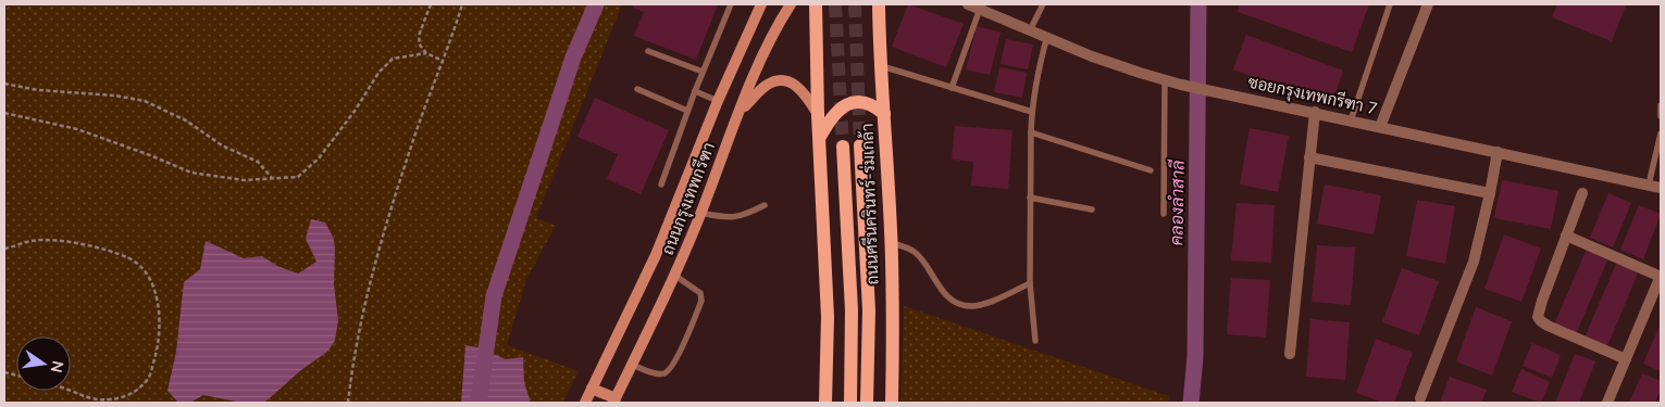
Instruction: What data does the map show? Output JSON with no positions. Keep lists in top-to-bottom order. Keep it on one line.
{"streets":{"main road":["ถนนกรุงเทพกรีฑา","ถนนศรีนครินทร์-ร่มเกล้า"],"street":["ซอยกรุงเทพกรีฑา 7"]},"water":["คลองลำสาลี"],"north":"right"}
